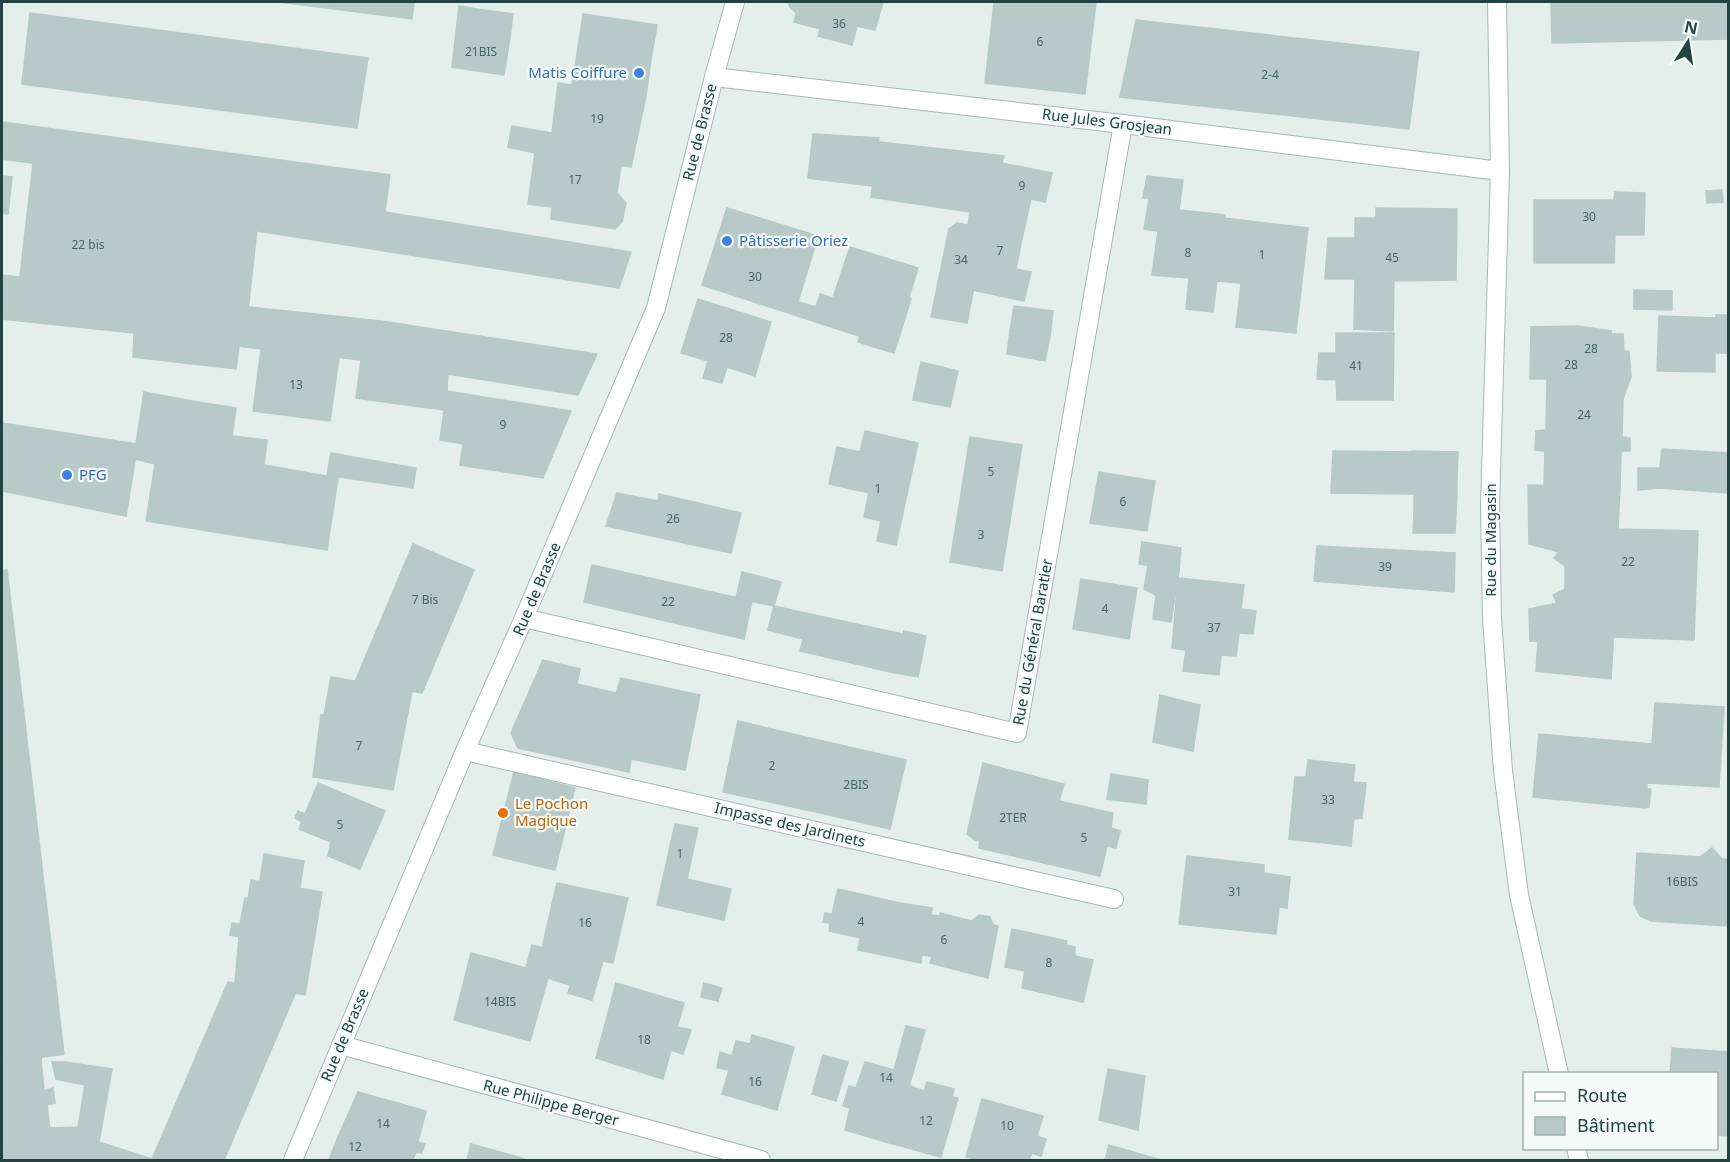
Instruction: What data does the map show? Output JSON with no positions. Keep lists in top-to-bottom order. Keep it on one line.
{"streets":{"street":["Rue Jules Grosjean","Rue de Brasse","Rue du Magasin","Rue du Général Baratier","Impasse des Jardinets","Rue Philippe Berger"]},"crossings":[["Rue Jules Grosjean","Rue de Brasse"],["Rue Jules Grosjean","Rue du Magasin"],["Rue Jules Grosjean","Rue du Général Baratier"],["Rue de Brasse","Rue du Général Baratier"],["Rue de Brasse","Impasse des Jardinets"],["Rue de Brasse","Rue Philippe Berger"]],"places":["Matis Coiffure","Pâtisserie Oriez","PFG","Le Pochon Magique"],"house_numbers":["36","6","21BIS","2-4","19","17","9","30","22 bis","7","8","1","45","34","30","28","28","28","41","13","24","9","5","1","6","26","3","22","39","7 Bis","22","4","37","7","2","2BIS","33","2TER","5","5","1","16BIS","31","4","16","6","8","14BIS","18","14","16","12","14","10","12"],"legend":["Route","Bâtiment"],"north":"top"}
